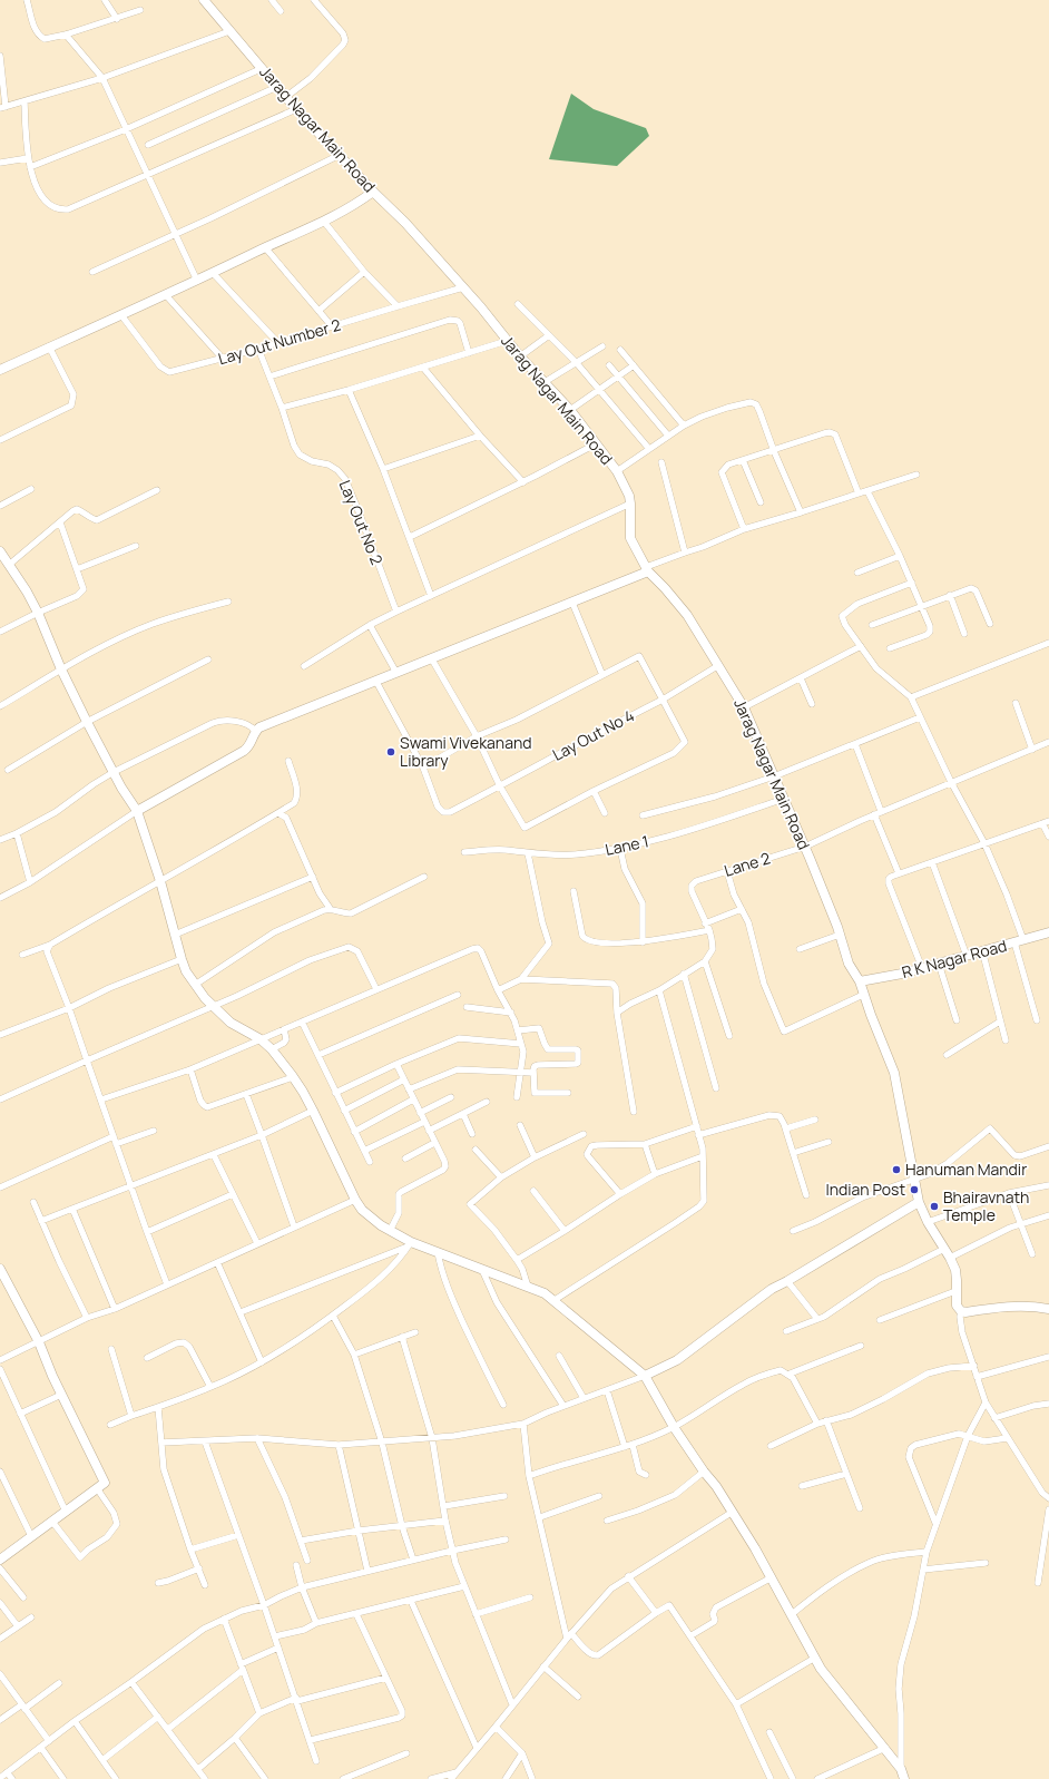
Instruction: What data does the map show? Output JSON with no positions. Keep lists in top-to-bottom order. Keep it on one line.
{"streets":{"main road":["Jarag Nagar Main Road","R K Nagar Road"],"street":["Lay Out Number 2","Lay Out No 2","Lay Out No 4","Lane 1","Lane 2"]},"crossings":[["Jarag Nagar Main Road","Lay Out Number 2"],["Jarag Nagar Main Road","Lay Out No 4"],["Jarag Nagar Main Road","Lane 1"],["Jarag Nagar Main Road","Lane 2"],["Jarag Nagar Main Road","R K Nagar Road"]],"places":["Swami Vivekanand Library","Hanuman Mandir","Indian Post","Bhairavnath Temple"]}
